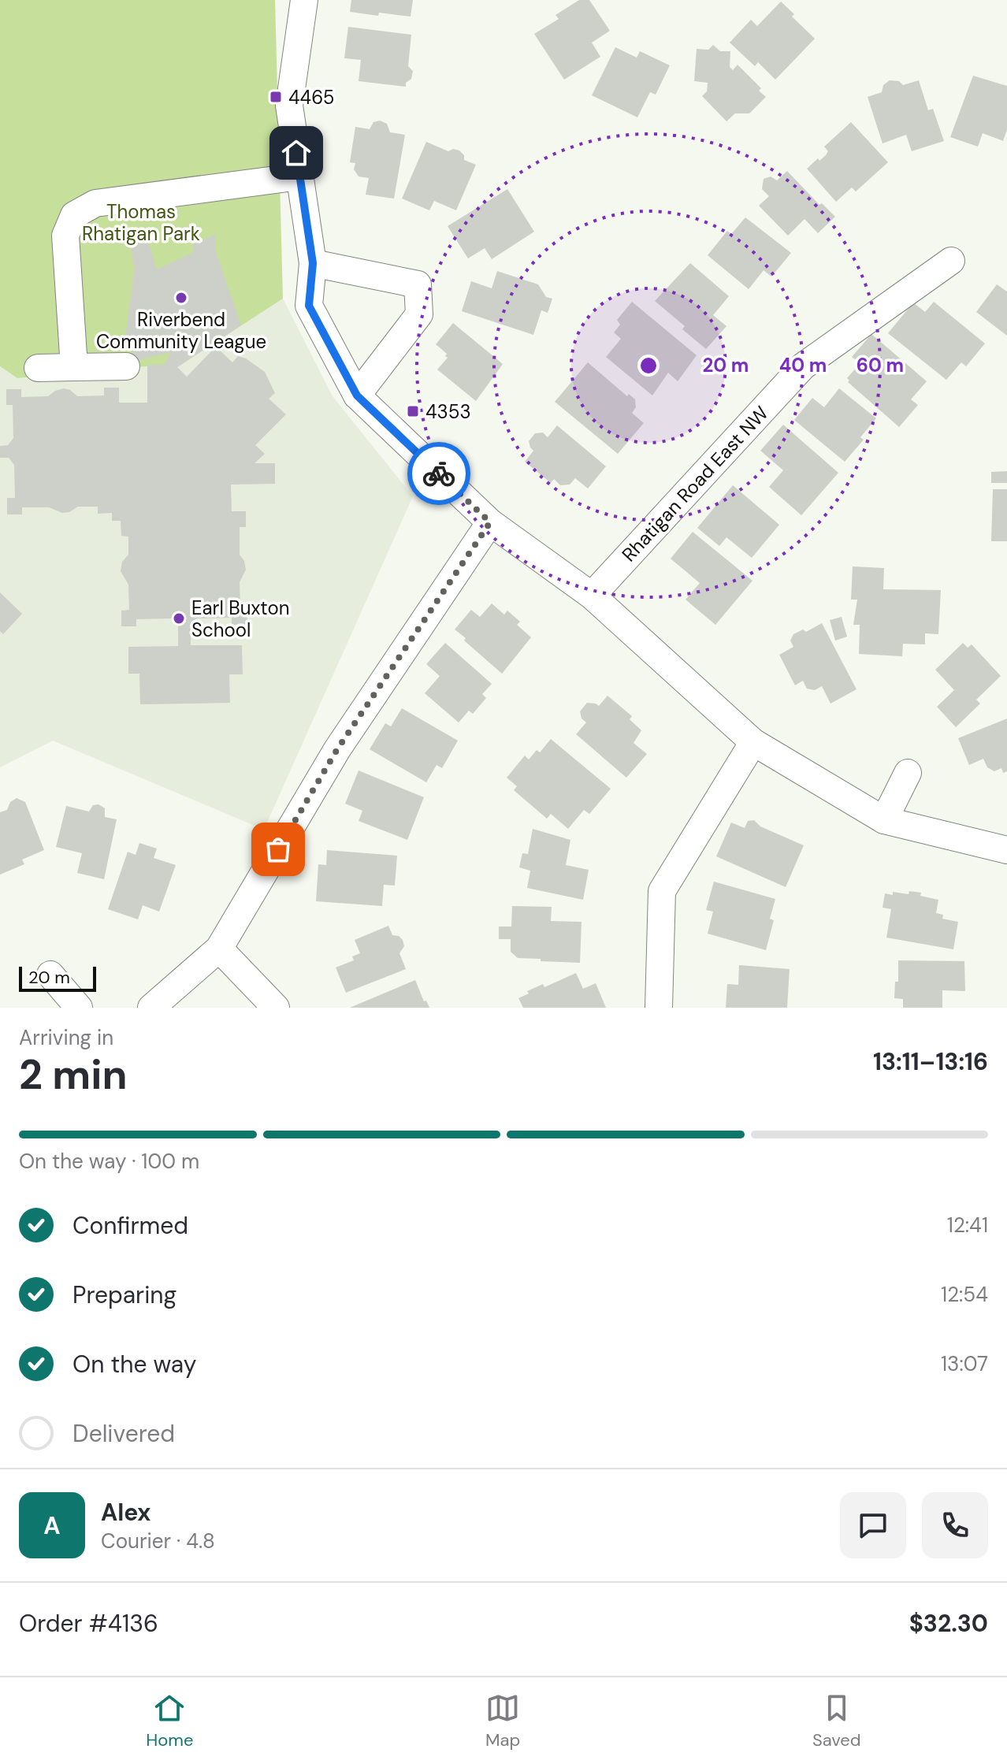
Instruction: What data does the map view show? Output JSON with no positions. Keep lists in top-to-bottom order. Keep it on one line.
{"streets":{"street":["Rhatigan Road East NW"]},"parks":["Thomas Rhatigan Park"],"places":{"transit":["4465","4353"],"other":["Riverbend Community League","Earl Buxton School"]},"scale_bar":"20 m","page":{"scale":"20 m","heading":["2 min","Arriving in","13:11–13:16"],"panel":["Alex","Courier · 4.8","Order #4136","$32.30"],"bar":"On the way · 100 m","list":[["Confirmed","12:41"],["Preparing","12:54"],["On the way","13:07"],"Delivered"],"round":"A","tabs":["Home","Map","Saved"]},"rings":["20 m","40 m","60 m"]}
